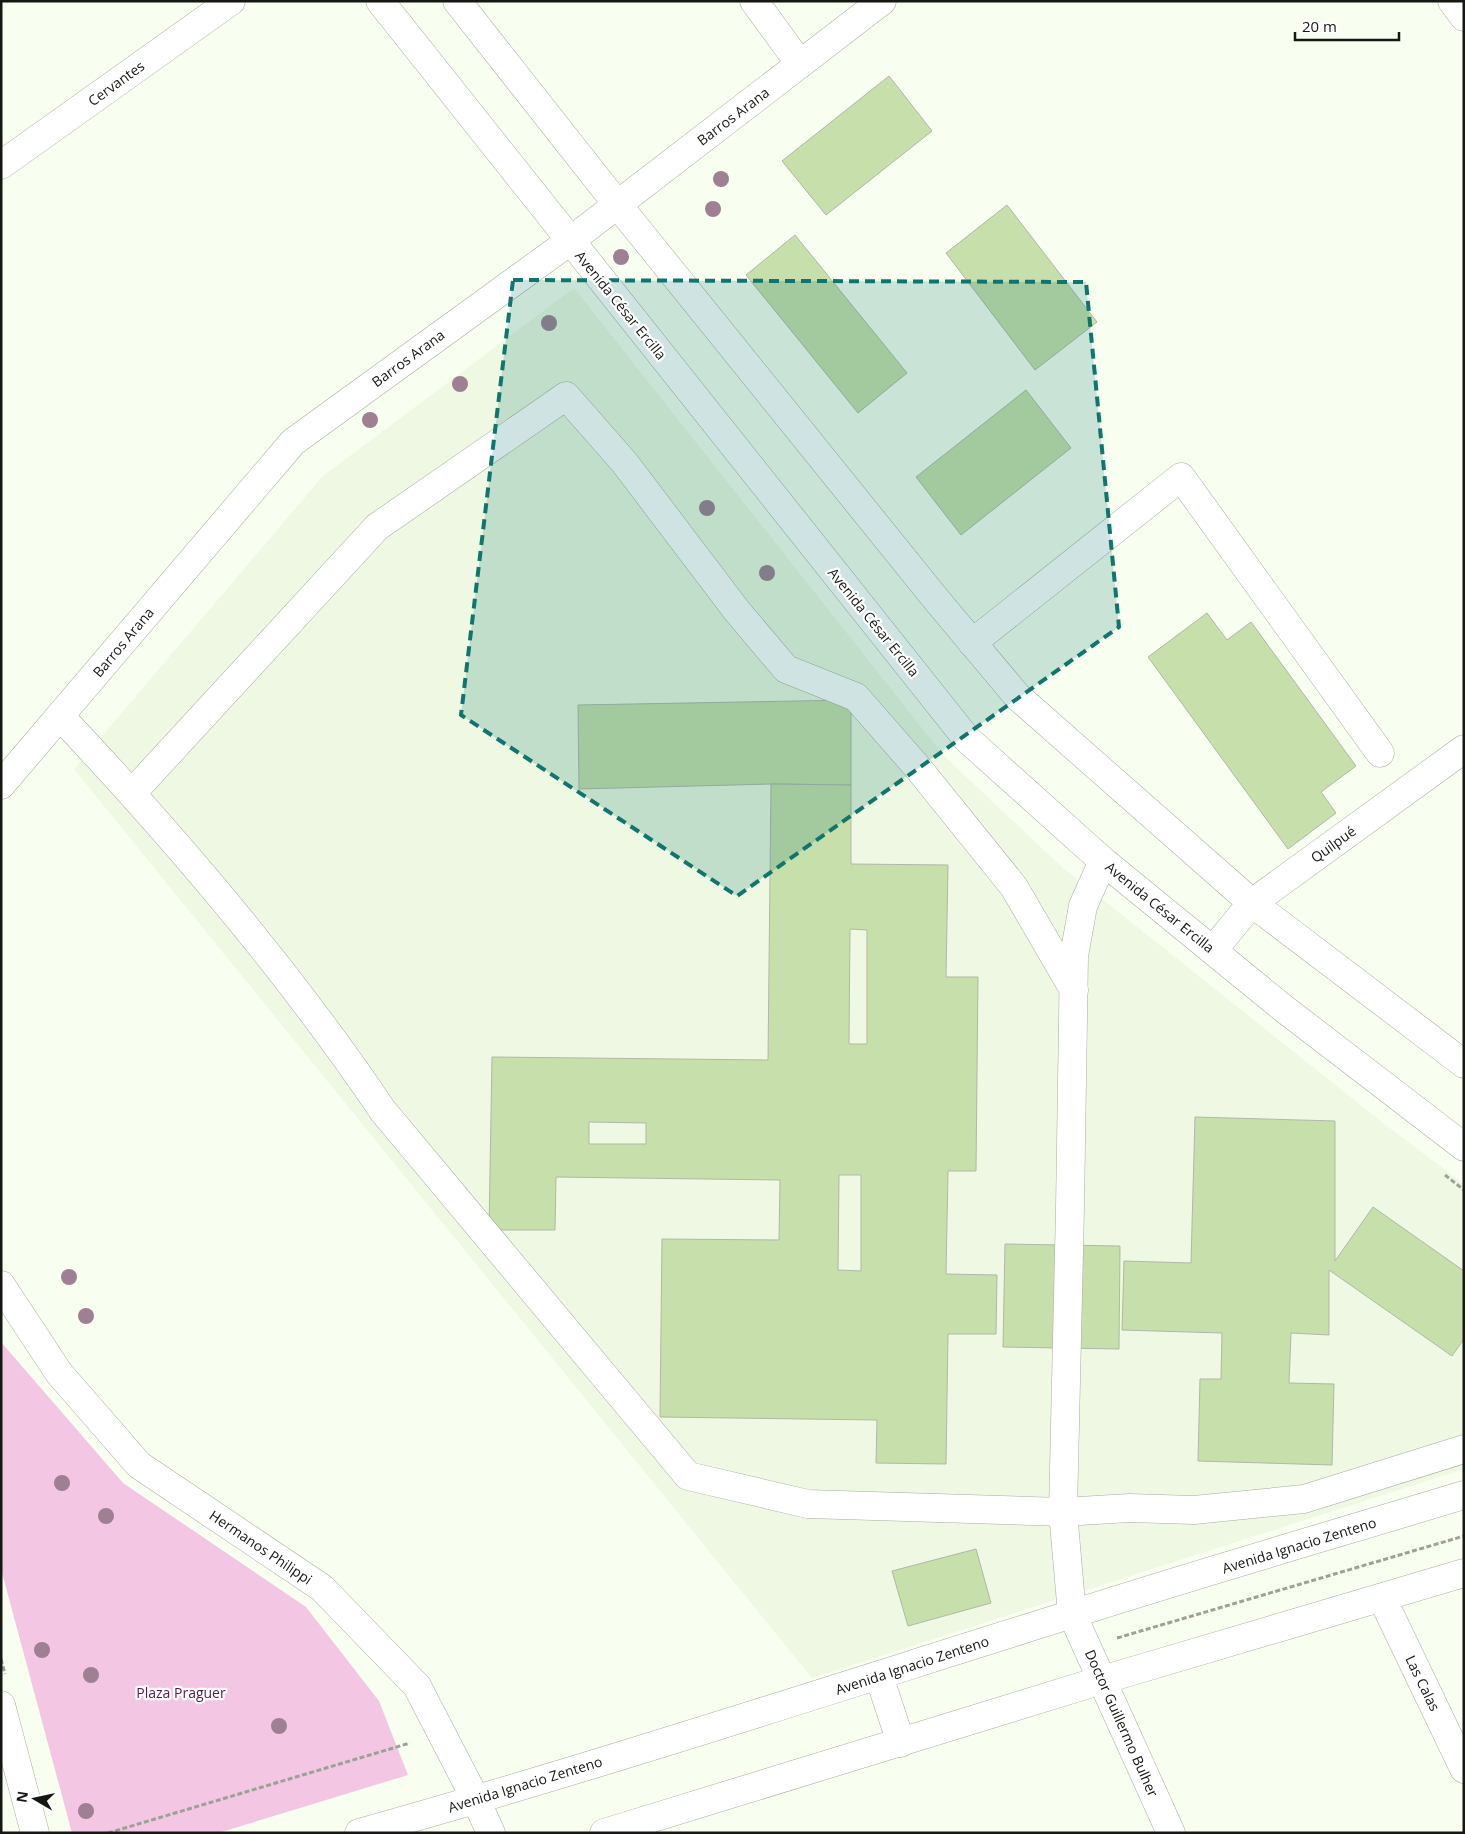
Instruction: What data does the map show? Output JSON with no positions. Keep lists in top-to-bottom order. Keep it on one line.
{"streets":{"main road":["Cervantes","Barros Arana","Avenida César Ercilla","Quilpué","Avenida Ignacio Zenteno","Hermanos Philippi","Las Calas","Doctor Guillermo Bulher"]},"crossings":[["Barros Arana","Avenida César Ercilla"],["Avenida César Ercilla","Quilpué"],["Avenida César Ercilla","Doctor Guillermo Bulher"],["Avenida Ignacio Zenteno","Hermanos Philippi"],["Avenida Ignacio Zenteno","Doctor Guillermo Bulher"]],"parks":["Plaza Praguer"],"scale_bar":"20 m","north":"left"}
